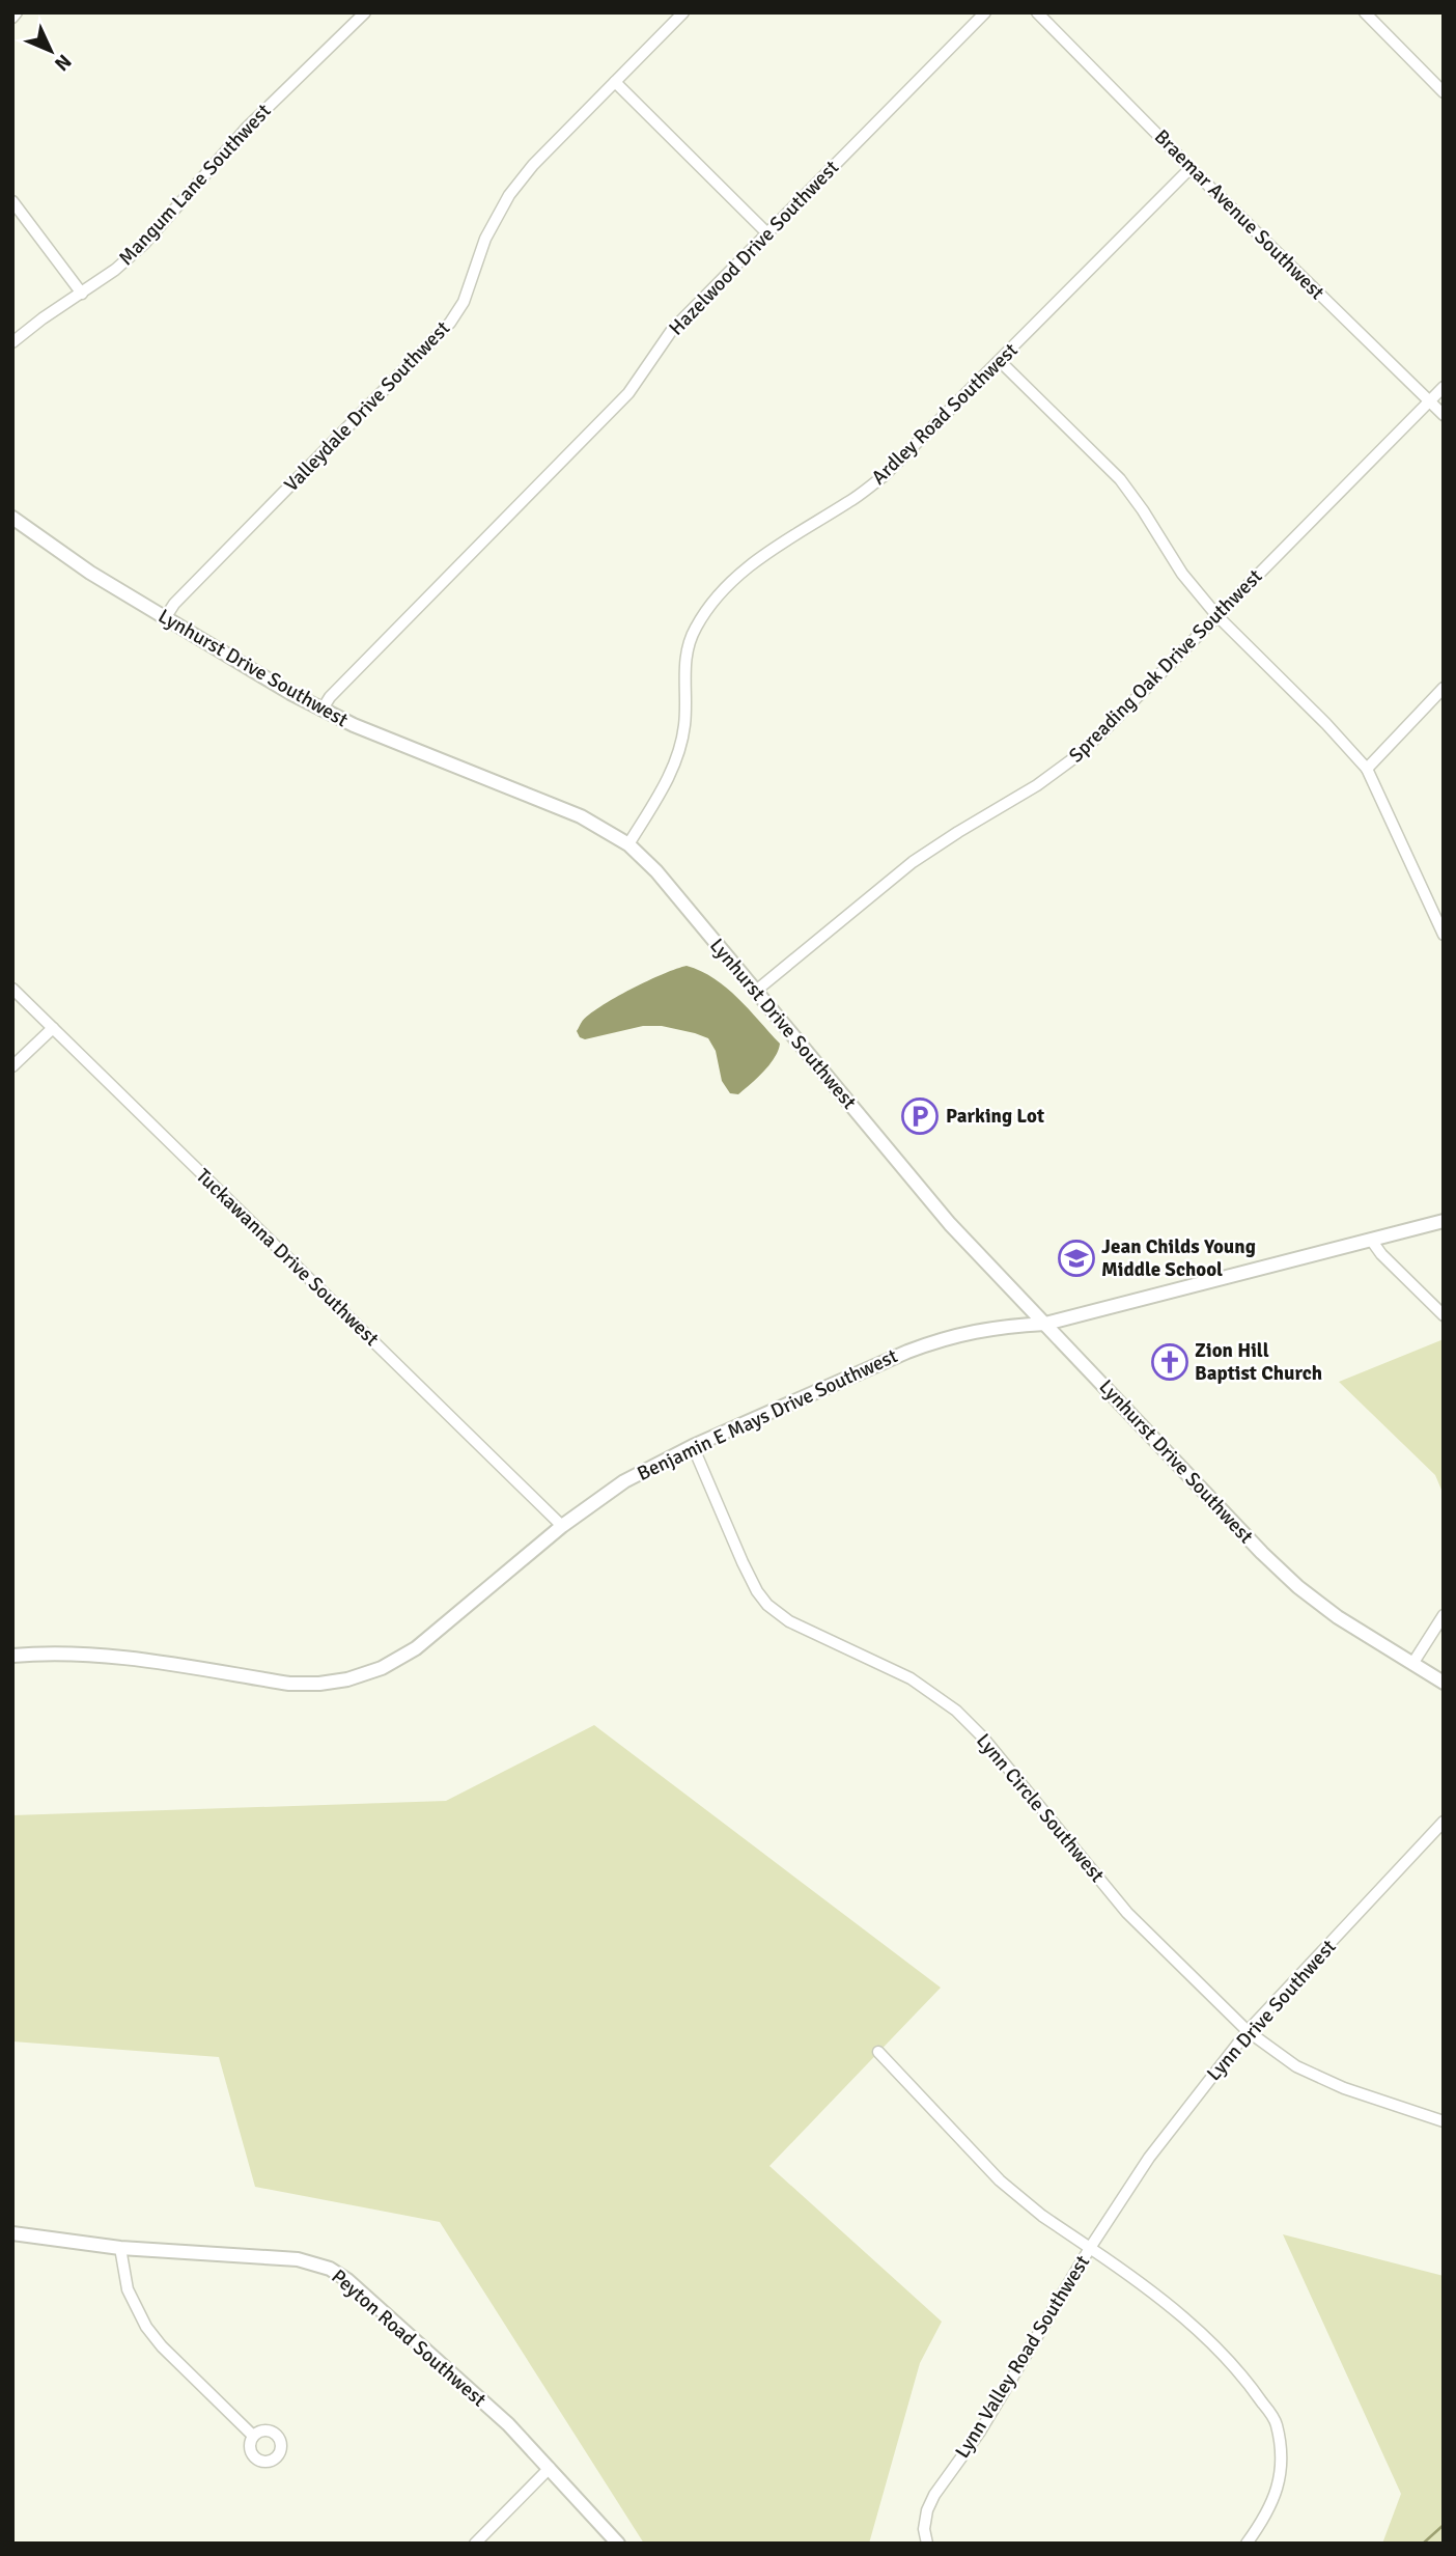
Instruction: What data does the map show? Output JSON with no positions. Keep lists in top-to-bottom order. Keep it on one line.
{"streets":{"street":["Mangum Lane Southwest","Braemar Avenue Southwest","Hazelwood Drive Southwest","Valleydale Drive Southwest","Ardley Road Southwest","Spreading Oak Drive Southwest","Lynhurst Drive Southwest","Tuckawanna Drive Southwest","Benjamin E Mays Drive Southwest","Lynn Circle Southwest","Lynn Drive Southwest","Peyton Road Southwest","Lynn Valley Road Southwest"]},"crossings":[["Braemar Avenue Southwest","Ardley Road Southwest"],["Braemar Avenue Southwest","Spreading Oak Drive Southwest"],["Hazelwood Drive Southwest","Lynhurst Drive Southwest"],["Valleydale Drive Southwest","Lynhurst Drive Southwest"],["Ardley Road Southwest","Lynhurst Drive Southwest"],["Spreading Oak Drive Southwest","Lynhurst Drive Southwest"],["Lynhurst Drive Southwest","Benjamin E Mays Drive Southwest"],["Tuckawanna Drive Southwest","Benjamin E Mays Drive Southwest"],["Benjamin E Mays Drive Southwest","Lynn Circle Southwest"],["Lynn Circle Southwest","Lynn Drive Southwest"],["Lynn Drive Southwest","Lynn Valley Road Southwest"]],"places":{"parking":["Parking Lot"],"school or university":["Jean Childs Young Middle School"],"church":["Zion Hill Baptist Church"]},"north":"bottom right"}
